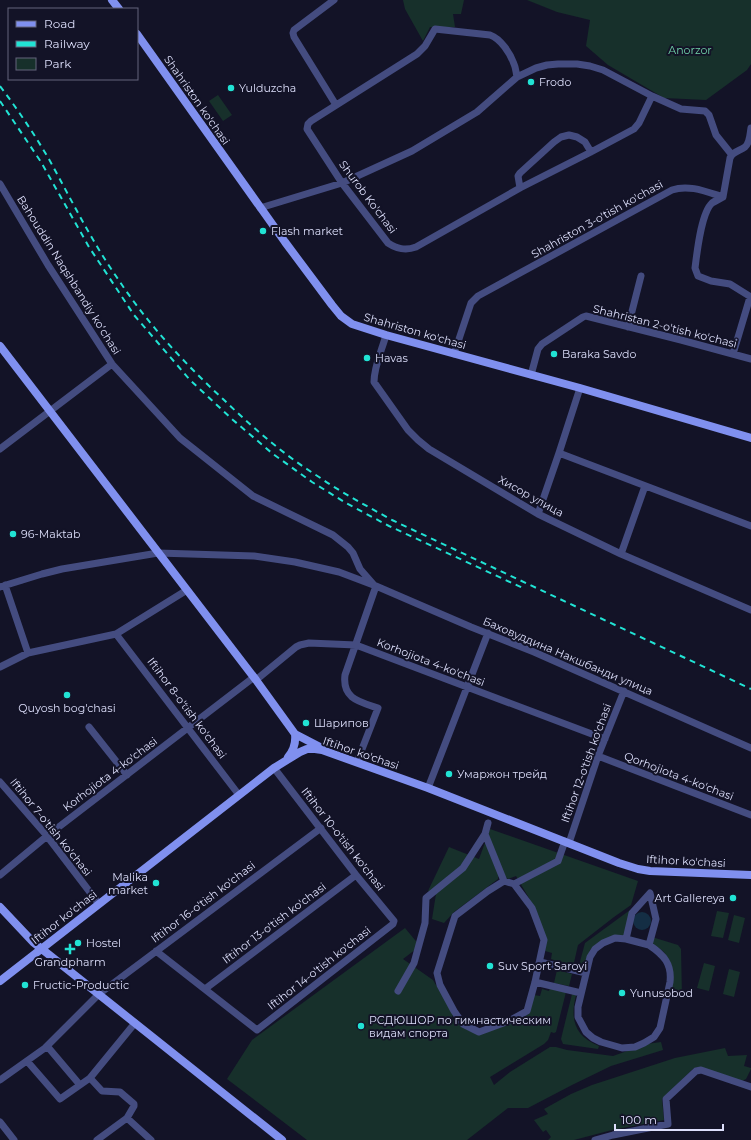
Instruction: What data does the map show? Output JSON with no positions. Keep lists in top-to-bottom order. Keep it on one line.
{"streets":{"main road":["Shahriston ko'chasi","Iftihor ko'chasi"],"street":["Shurob Ko'chasi","Shahriston 3-o'tish ko'chasi","Bahouddin Naqshbandiy koʻchasi","Shahristan 2-o'tish ko'chasi","Хисор улица","Баховуддина Накшбанди улица","Korhojiota 4-ko'chasi","Iftihor 8-o'tish ko'chasi","Iftihor 12-o'tish ko'chasi","Qorhojiota 4-ko'chasi","Iftihor 7-o'tish ko'chasi","Iftihor 10-o'tish ko'chasi","Iftihor 16-o'tish ko'chasi","Iftihor 13-o'tish ko'chasi","Iftihor 14-o'tish ko'chasi"]},"crossings":[["Shahriston ko'chasi","Shahriston 3-o'tish ko'chasi"],["Shahriston ko'chasi","Shahristan 2-o'tish ko'chasi"],["Shahriston ko'chasi","Хисор улица"],["Bahouddin Naqshbandiy koʻchasi","Баховуддина Накшбанди улица"],["Баховуддина Накшбанди улица","Iftihor 12-o'tish ko'chasi"],["Korhojiota 4-ko'chasi","Iftihor 8-o'tish ko'chasi"],["Korhojiota 4-ko'chasi","Iftihor 12-o'tish ko'chasi"],["Korhojiota 4-ko'chasi","Iftihor 7-o'tish ko'chasi"],["Iftihor 8-o'tish ko'chasi","Iftihor ko'chasi"],["Iftihor ko'chasi","Iftihor 12-o'tish ko'chasi"],["Iftihor ko'chasi","Iftihor 7-o'tish ko'chasi"],["Iftihor ko'chasi","Iftihor 10-o'tish ko'chasi"],["Iftihor 12-o'tish ko'chasi","Qorhojiota 4-ko'chasi"],["Iftihor 10-o'tish ko'chasi","Iftihor 16-o'tish ko'chasi"],["Iftihor 10-o'tish ko'chasi","Iftihor 13-o'tish ko'chasi"],["Iftihor 10-o'tish ko'chasi","Iftihor 14-o'tish ko'chasi"],["Iftihor 13-o'tish ko'chasi","Iftihor 14-o'tish ko'chasi"]],"parks":["Anorzor"],"places":{"other":["Frodo","Yulduzcha","Flash market","Baraka Savdo","Havas","96-Maktab","Quyosh bog'chasi","Шарипов","Умаржон трейд","Malika market","Art Gallereya","Hostel","Suv Sport Saroyi","Fructic-Productic","Yunusobod","РСДЮШОР по гимнастическим видам спорта"],"health":["Grandpharm"]},"legend":["Road","Railway","Park"],"scale_bar":"100 m"}
